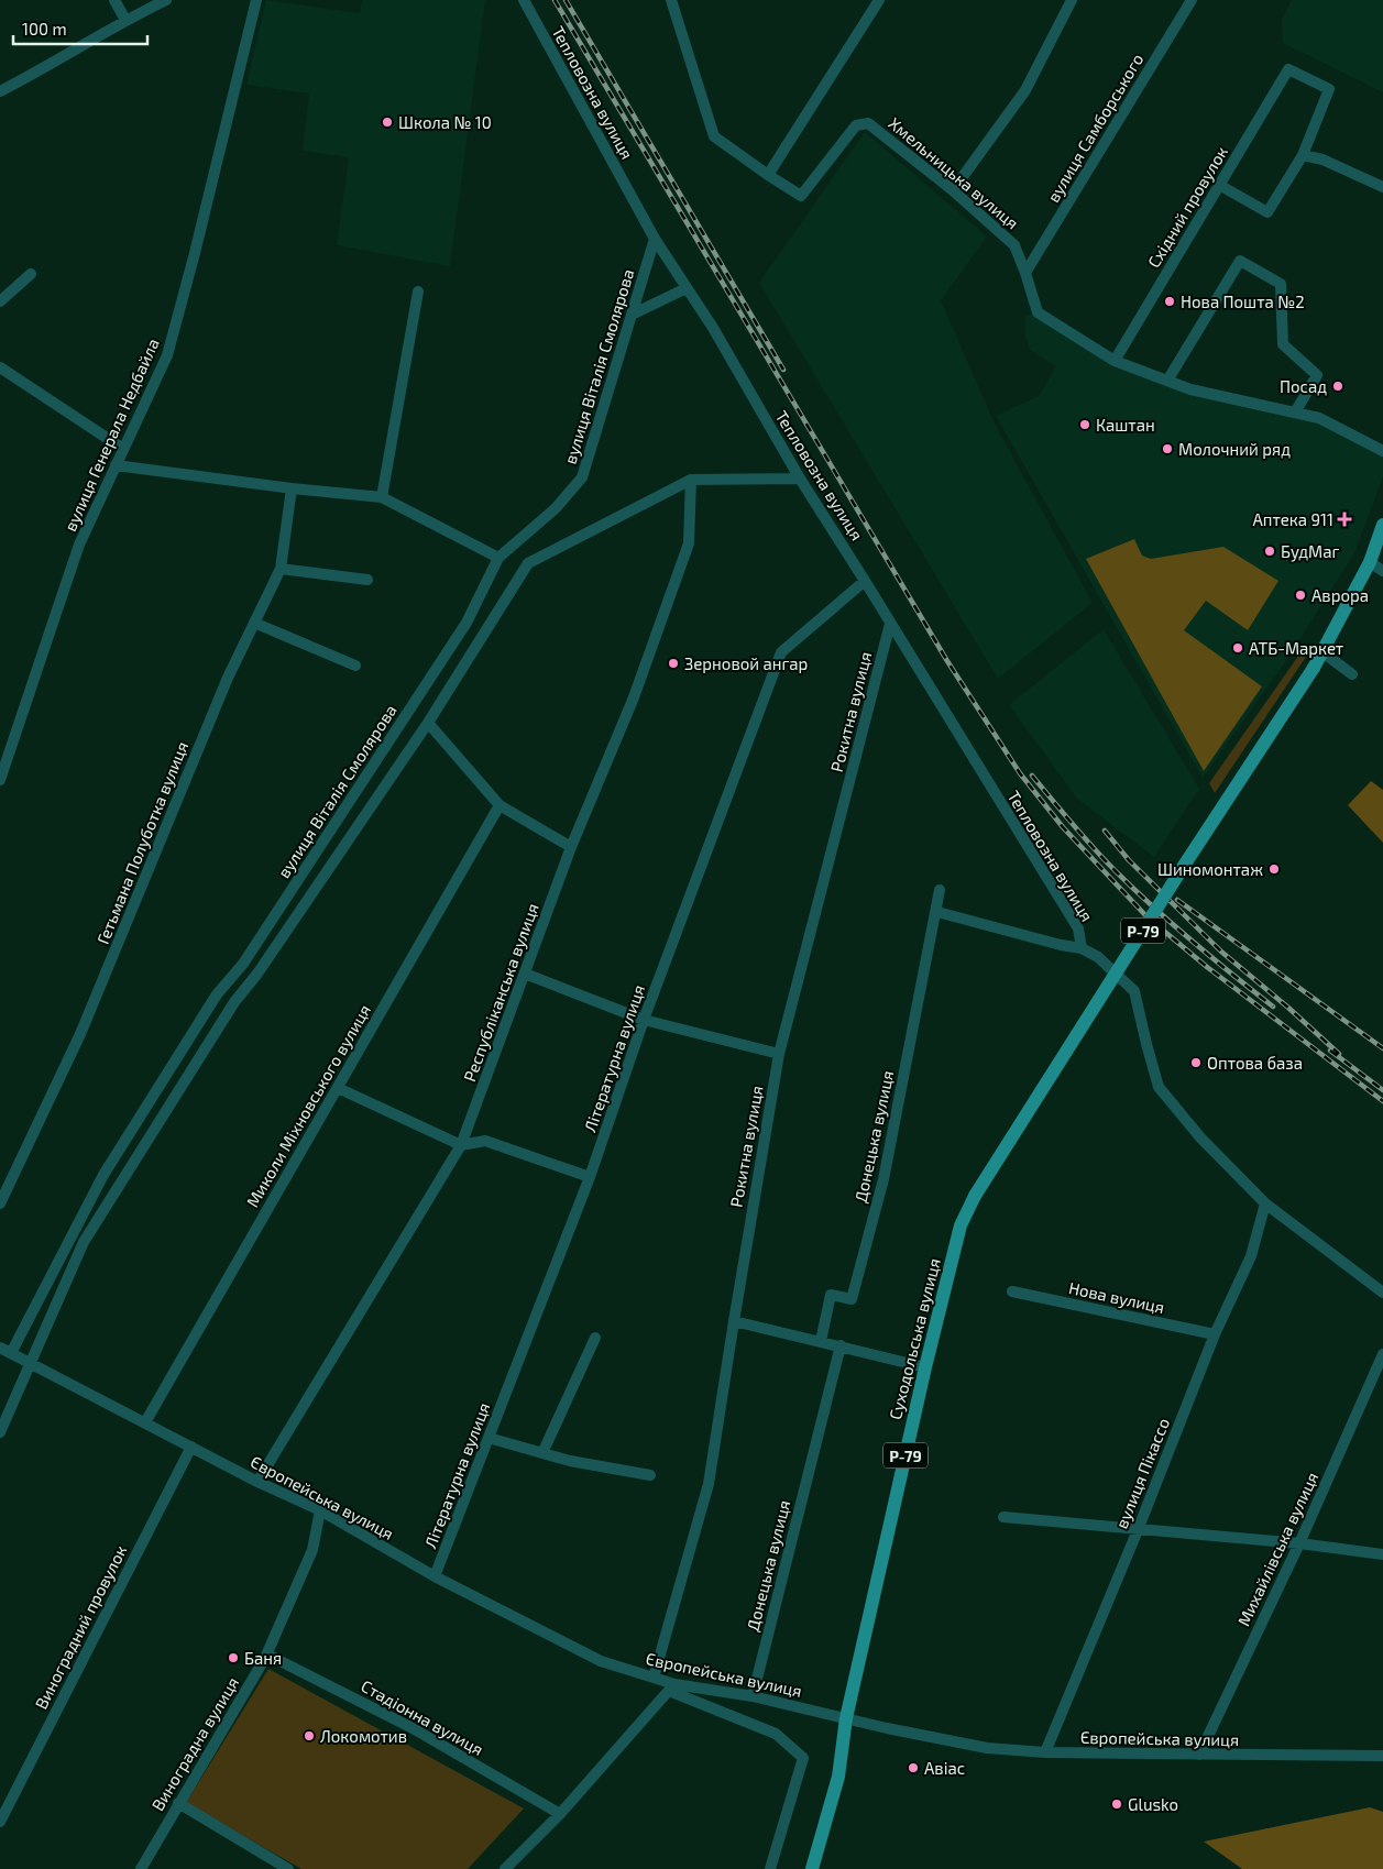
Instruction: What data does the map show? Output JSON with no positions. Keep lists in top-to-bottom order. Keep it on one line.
{"streets":{"main road":["Р-79","Суходольська вулиця"],"street":["Тепловозна вулиця","вулиця Самборського","Хмельницька вулиця","Східний провулок","вулиця Віталія Смолярова","вулиця Генерала Недбайла","Рокитна вулиця","Гетьмана Полуботка вулиця","Республіканська вулиця","Літературна вулиця","Миколи Міхновського вулиця","Донецька вулиця","Нова вулиця","вулиця Пікассо","Європейська вулиця","Михайлівська вулиця","Виноградний провулок","Стадіонна вулиця","Виноградна вулиця"]},"crossings":[["Тепловозна вулиця","вулиця Віталія Смолярова"],["Тепловозна вулиця","Рокитна вулиця"],["Тепловозна вулиця","Літературна вулиця"],["Тепловозна вулиця","вулиця Пікассо"],["вулиця Самборського","Хмельницька вулиця"],["Хмельницька вулиця","Східний провулок"],["вулиця Віталія Смолярова","Європейська вулиця"],["Рокитна вулиця","Європейська вулиця"],["Р-79","Суходольська вулиця"],["Р-79","Європейська вулиця"],["Республіканська вулиця","Європейська вулиця"],["Літературна вулиця","Європейська вулиця"],["Миколи Міхновського вулиця","Європейська вулиця"],["Донецька вулиця","Європейська вулиця"],["Нова вулиця","вулиця Пікассо"],["Суходольська вулиця","Європейська вулиця"],["вулиця Пікассо","Європейська вулиця"],["Європейська вулиця","Михайлівська вулиця"],["Європейська вулиця","Виноградний провулок"],["Європейська вулиця","Виноградна вулиця"],["Стадіонна вулиця","Виноградна вулиця"]],"places":{"other":["Школа № 10","Нова Пошта №2","Посад","Каштан","Молочний ряд","БудМаг","Аврора","АТБ-Маркет","Зерновой ангар","Шиномонтаж","Оптова база","Баня","Локомотив","Авіас","Glusko"],"health":["Аптека 911"]},"scale_bar":"100 m"}
